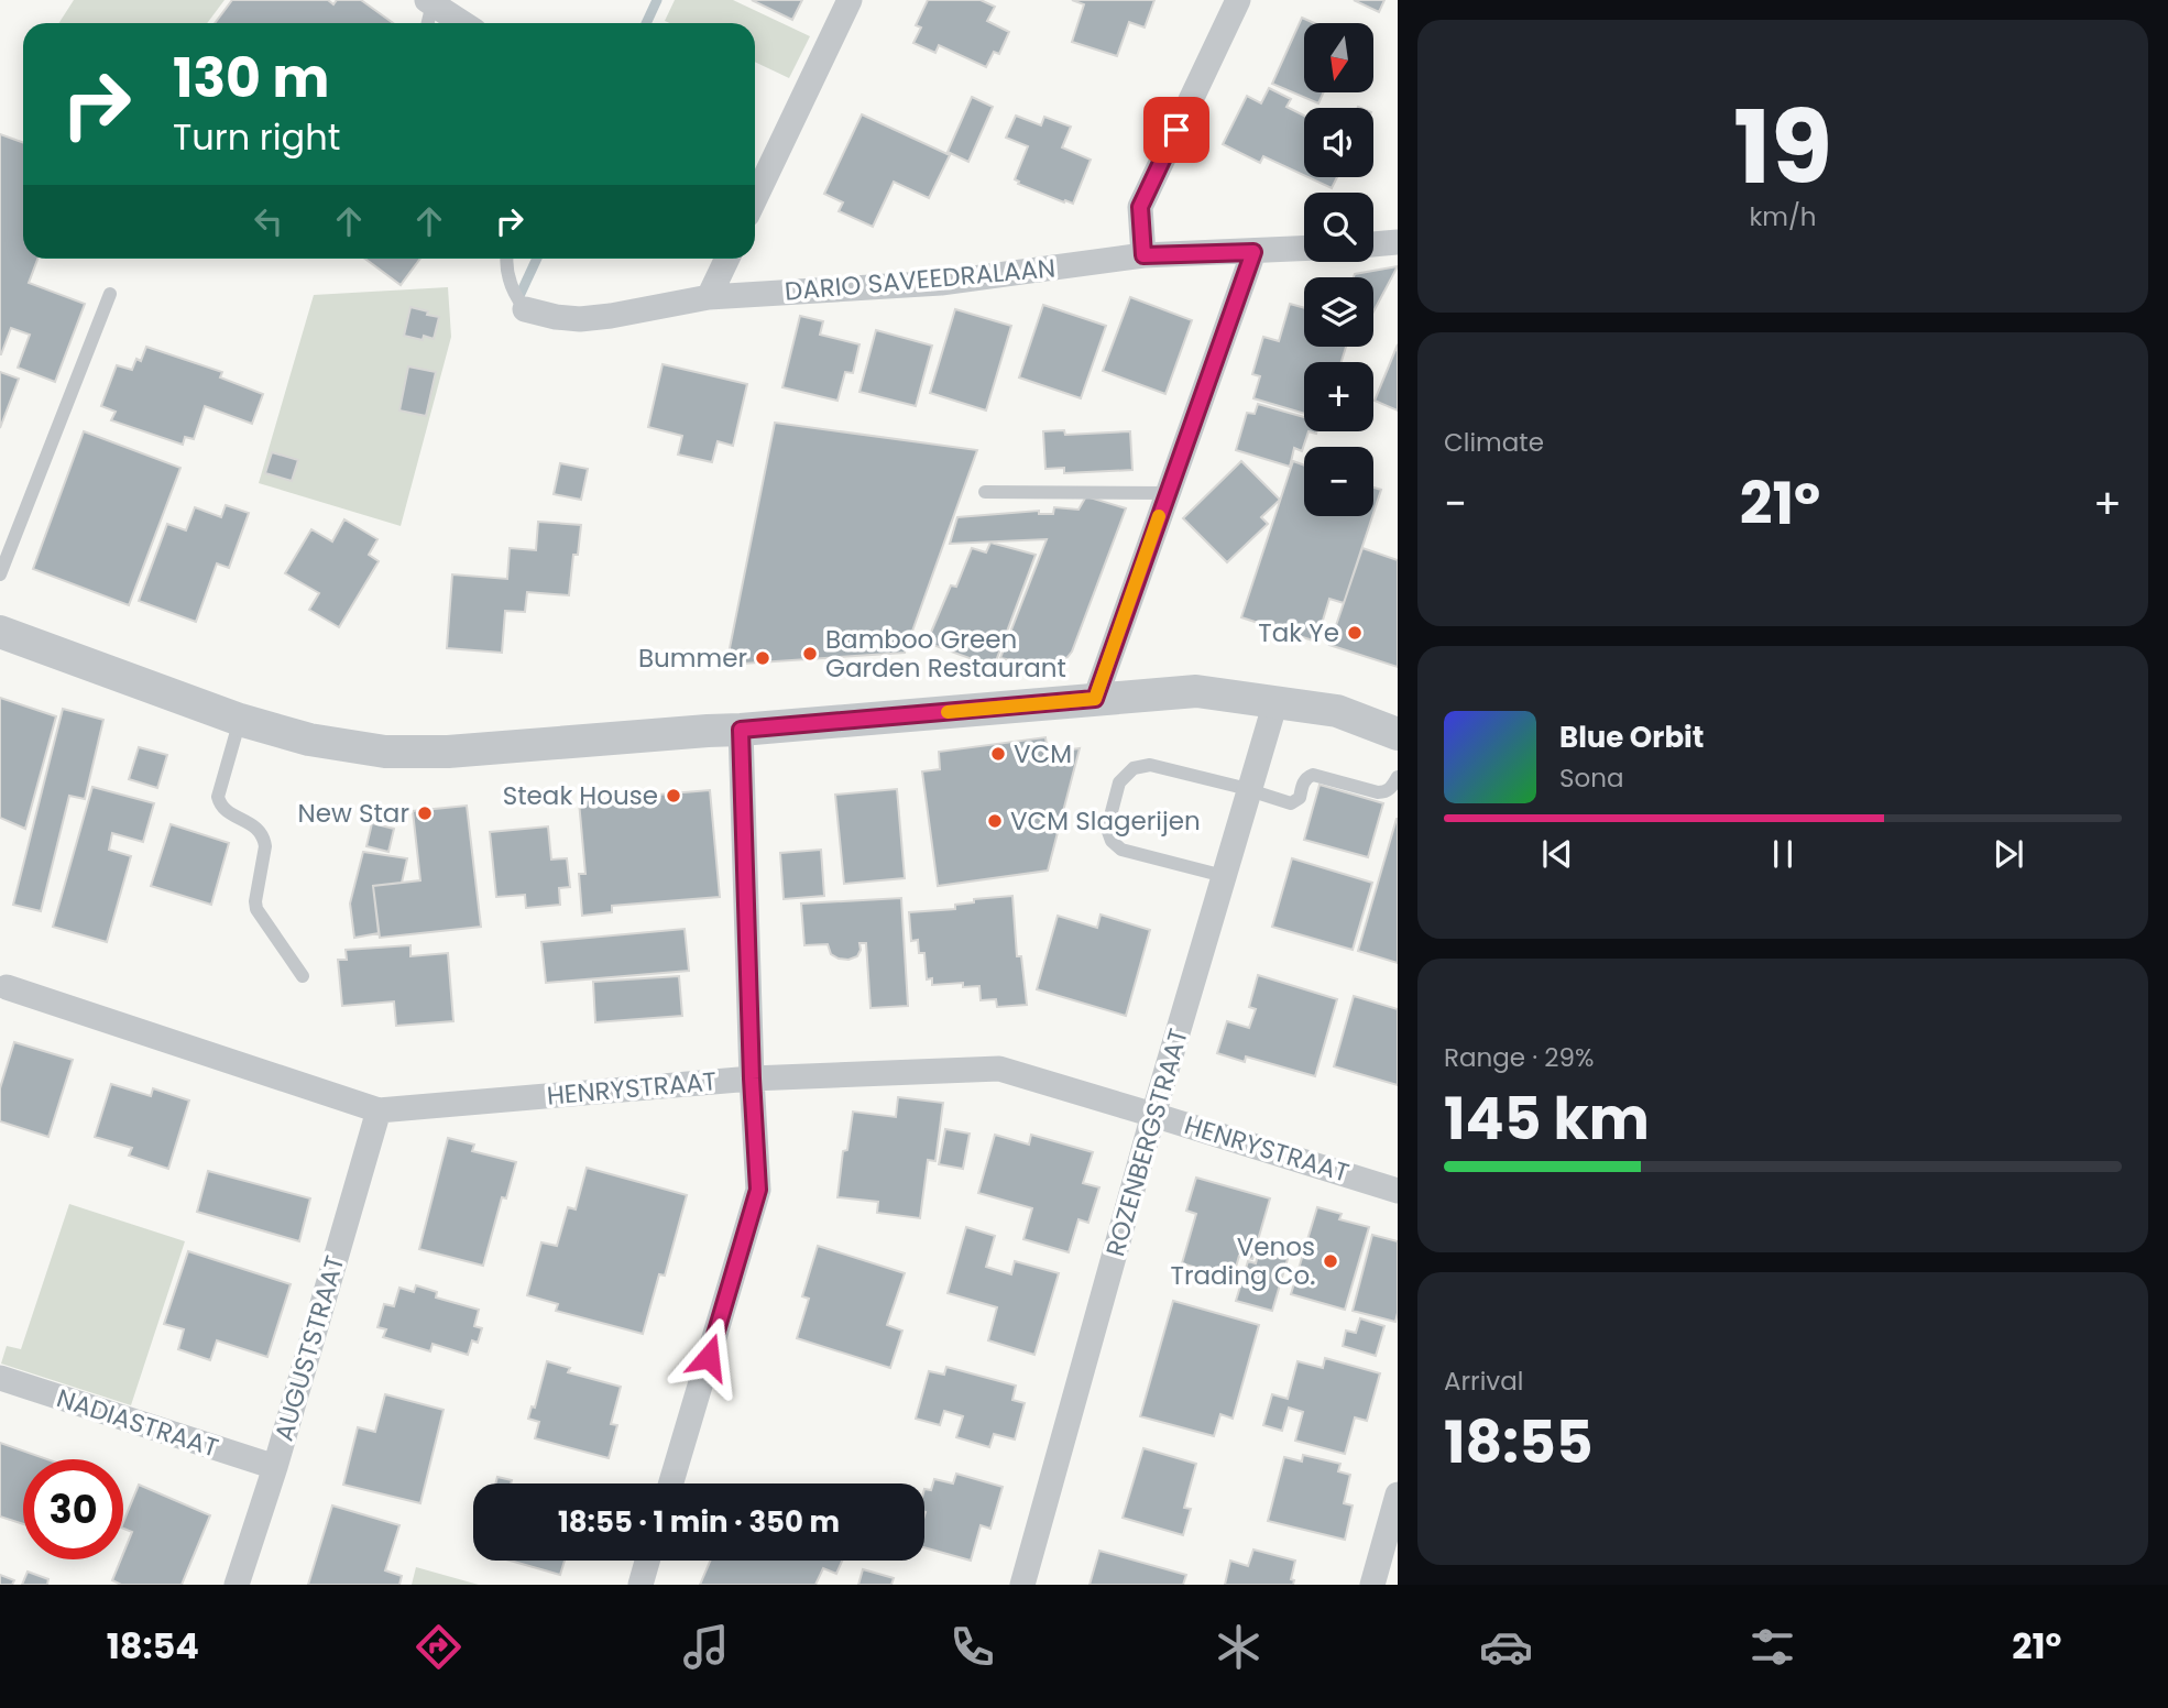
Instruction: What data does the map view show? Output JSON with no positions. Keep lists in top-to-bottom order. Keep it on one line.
{"streets":{"street":["DARIO SAVEEDRALAAN","HENRYSTRAAT","ROZENBERGSTRAAT","AUGUSTSTRAAT","NADIASTRAAT"]},"crossings":[["HENRYSTRAAT","ROZENBERGSTRAAT"],["HENRYSTRAAT","AUGUSTSTRAAT"],["AUGUSTSTRAAT","NADIASTRAAT"]],"places":["Tak Ye","Bamboo Green Garden Restaurant","Bummer","VCM","Steak House","New Star","VCM Slagerijen","Venos Trading Co."],"north":"bottom","page":{"tile":[["19","km/h"],"Climate",["Range · 29%","145 km"],["Arrival","18:55"]],"map_buttons":["+","−"],"turn":["130 m","Turn right"],"heat":["−","21°","+"],"song":["Blue Orbit","Sona"],"limit":"30","trip":"18:55 · 1 min · 350 m","tabs":["18:54","21°"]}}
